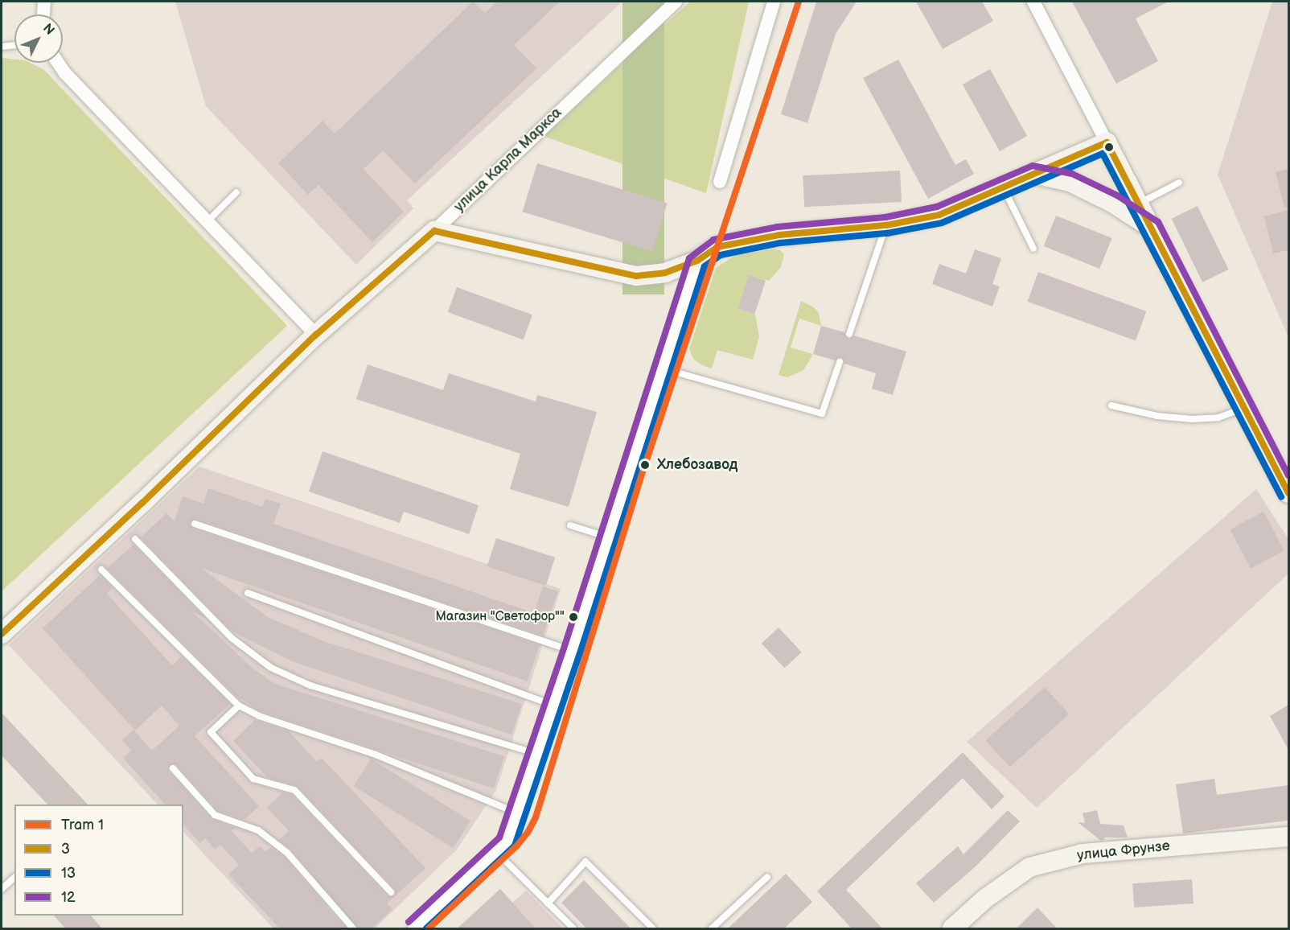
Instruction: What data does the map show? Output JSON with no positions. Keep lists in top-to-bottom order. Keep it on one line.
{"streets":{"main road":["улица Карла Маркса","улица Фрунзе"]},"places":["Хлебозавод","Магазин \"Светофор\"\""],"lines":["tram line 1","transit line 3","transit line 13","transit line 12"],"legend":["Tram 1","3","13","12"],"north":"top right"}
